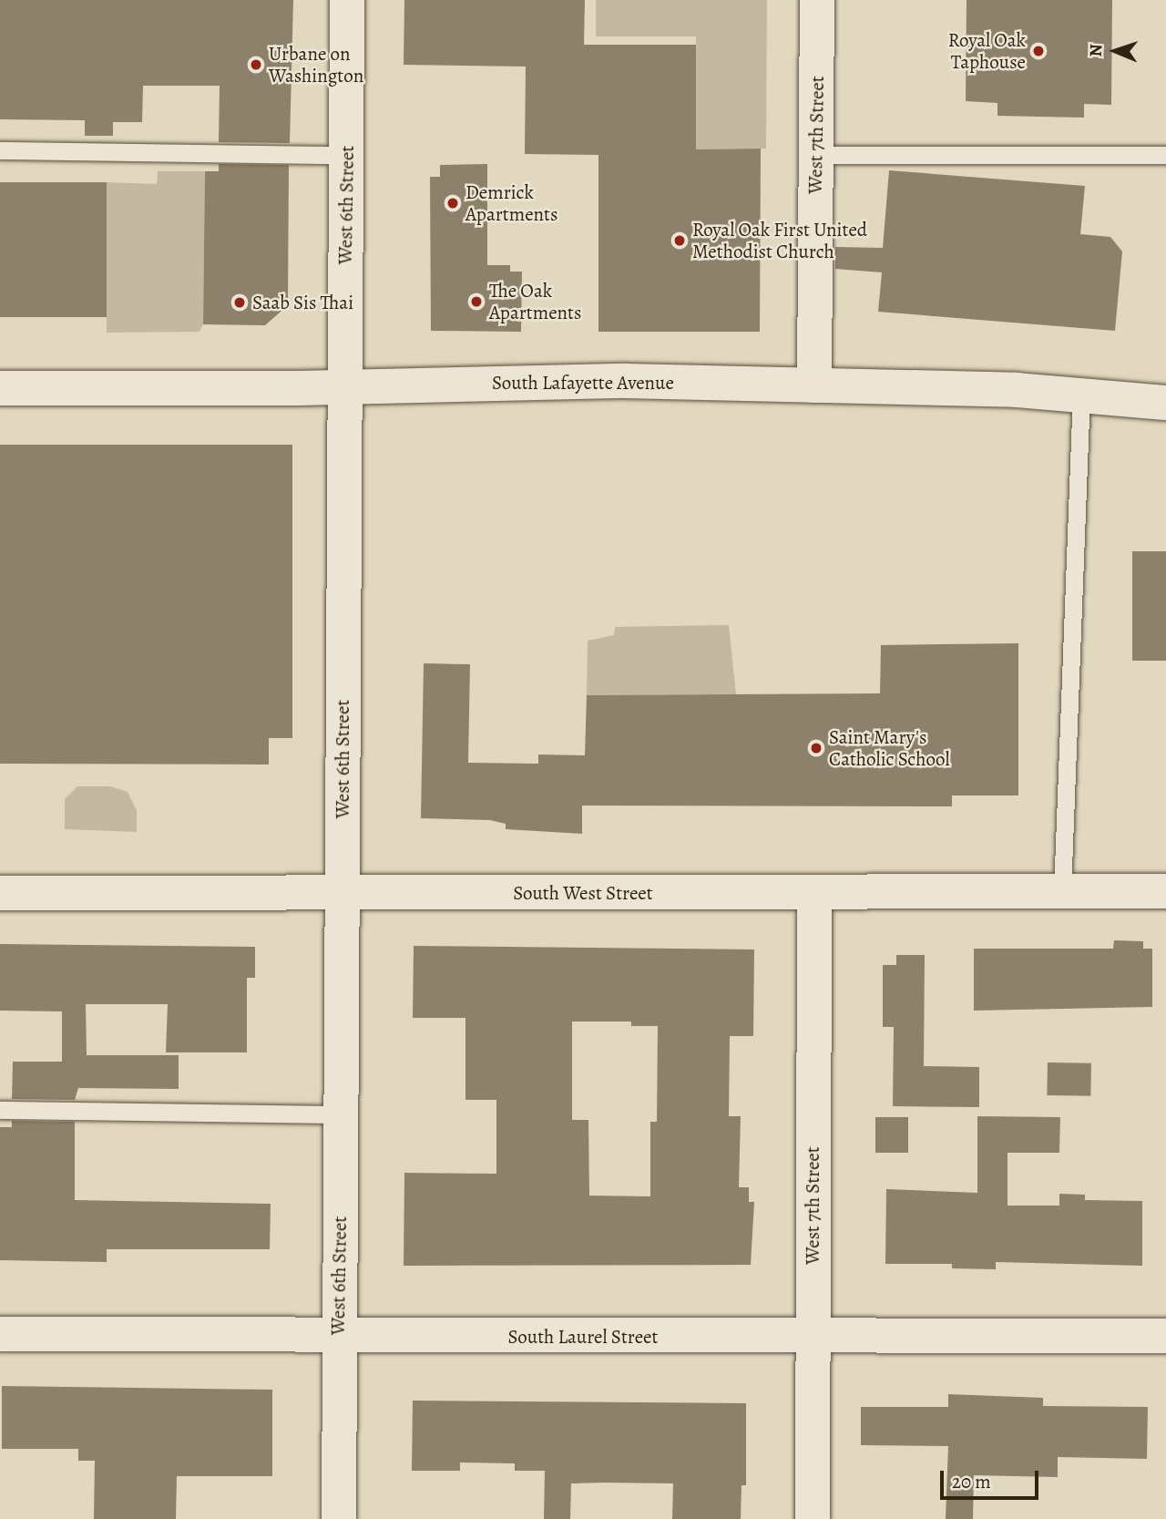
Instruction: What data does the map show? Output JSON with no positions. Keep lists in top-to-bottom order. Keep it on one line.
{"streets":{"street":["West 7th Street","West 6th Street","South Lafayette Avenue","South West Street","South Laurel Street"]},"crossings":[["West 7th Street","South Lafayette Avenue"],["West 7th Street","South West Street"],["West 7th Street","South Laurel Street"],["West 6th Street","South Lafayette Avenue"],["West 6th Street","South West Street"],["West 6th Street","South Laurel Street"]],"places":["Royal Oak Taphouse","Urbane on Washington","Demrick Apartments","Royal Oak First United Methodist Church","The Oak Apartments","Saab Sis Thai","Saint Mary's Catholic School"],"scale_bar":"20 m","north":"left"}
